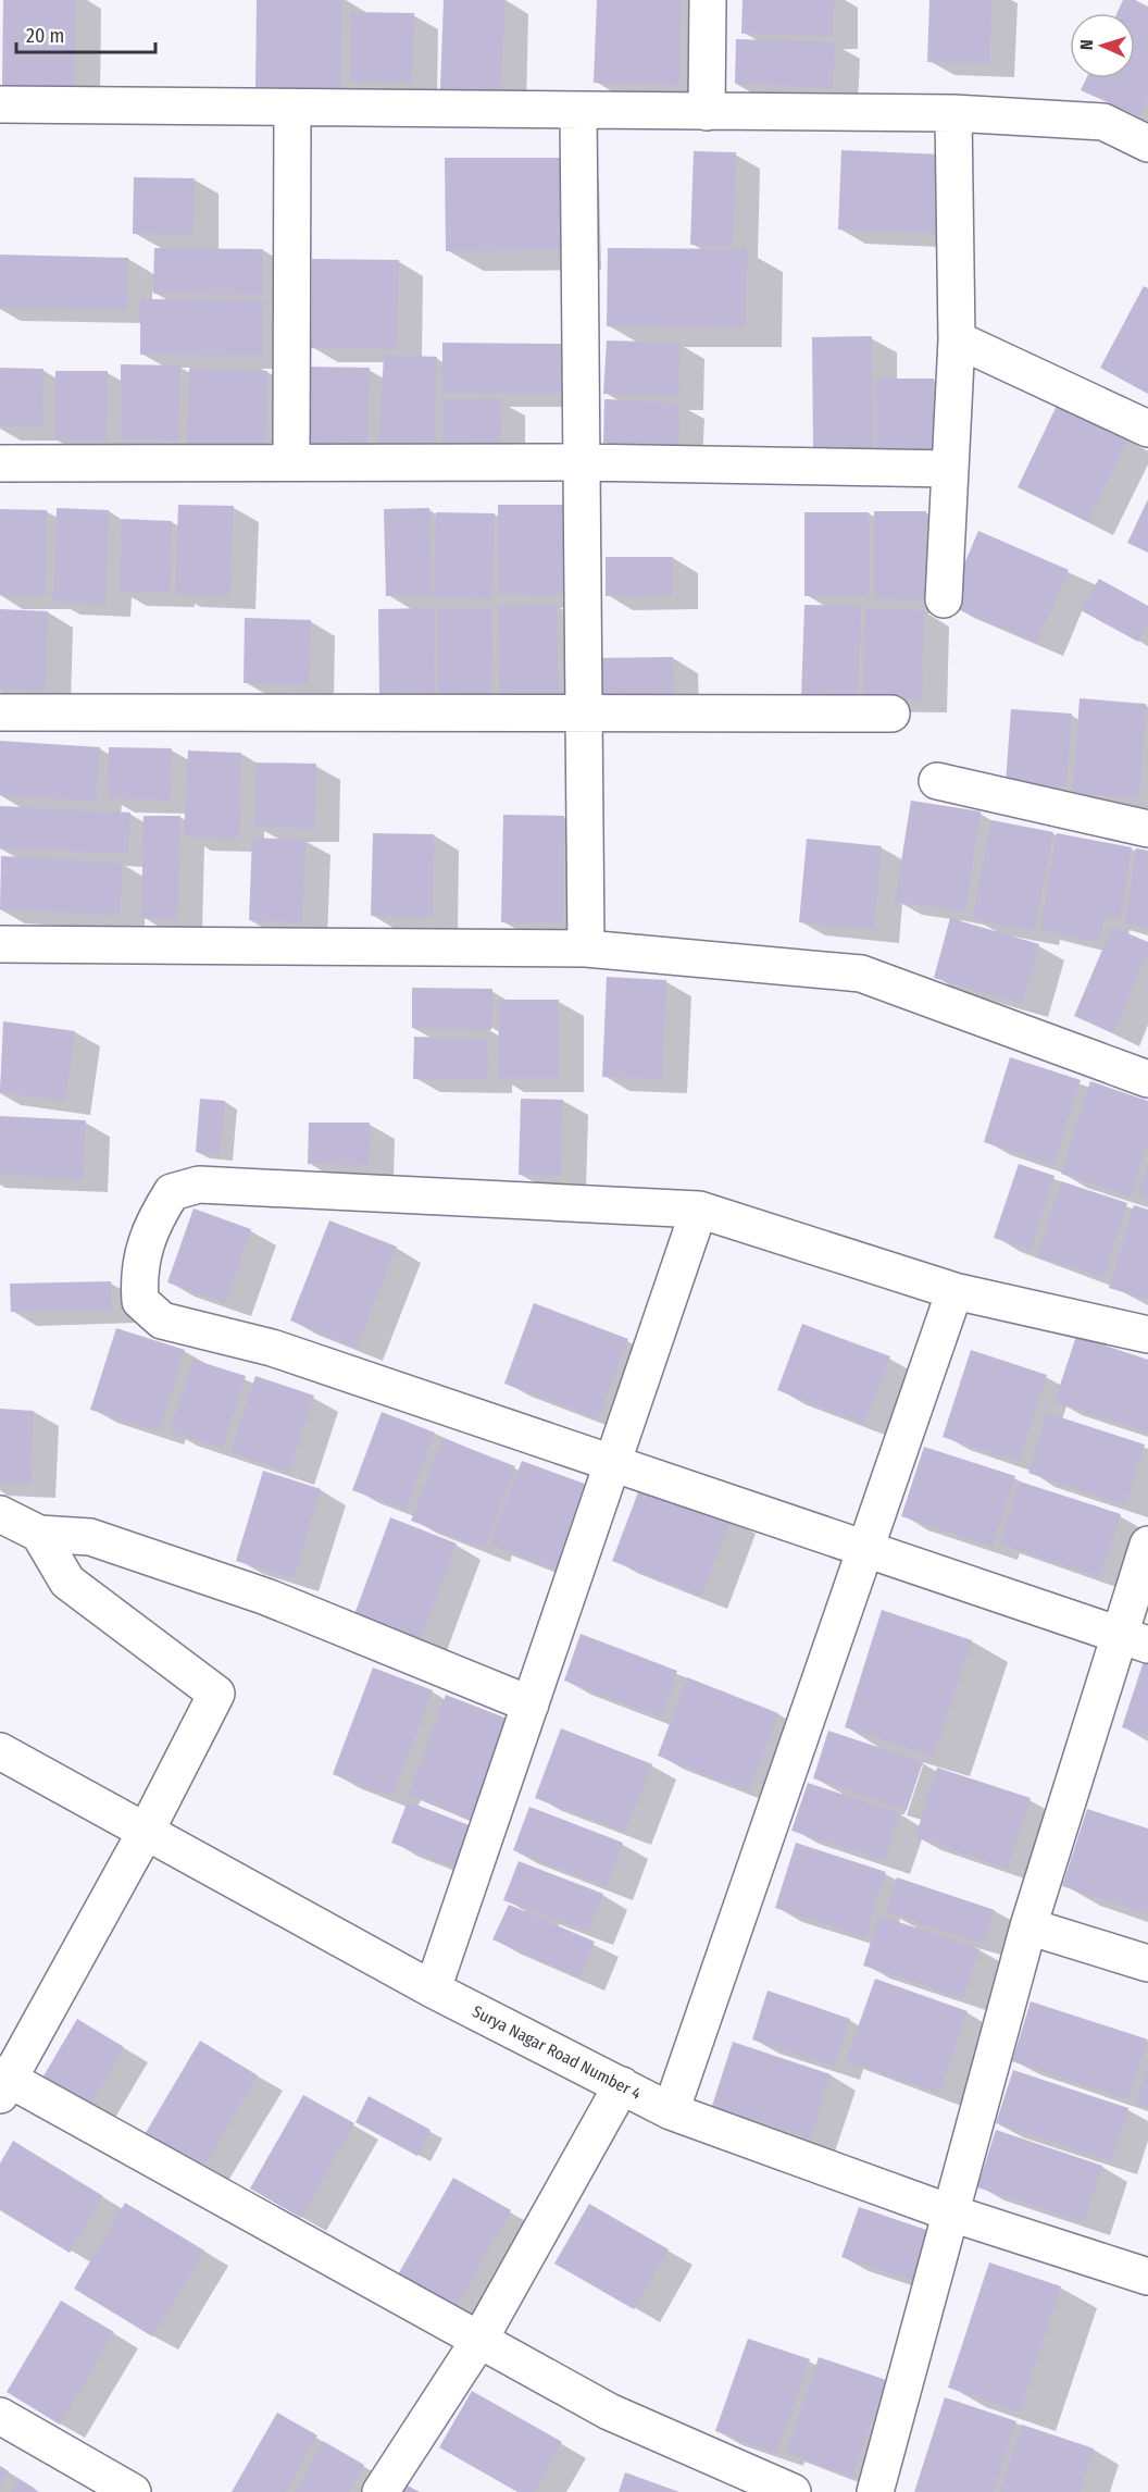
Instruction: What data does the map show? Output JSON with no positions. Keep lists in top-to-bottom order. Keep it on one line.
{"streets":{"street":["Surya Nagar Road Number 4"]},"scale_bar":"20 m","north":"left"}
